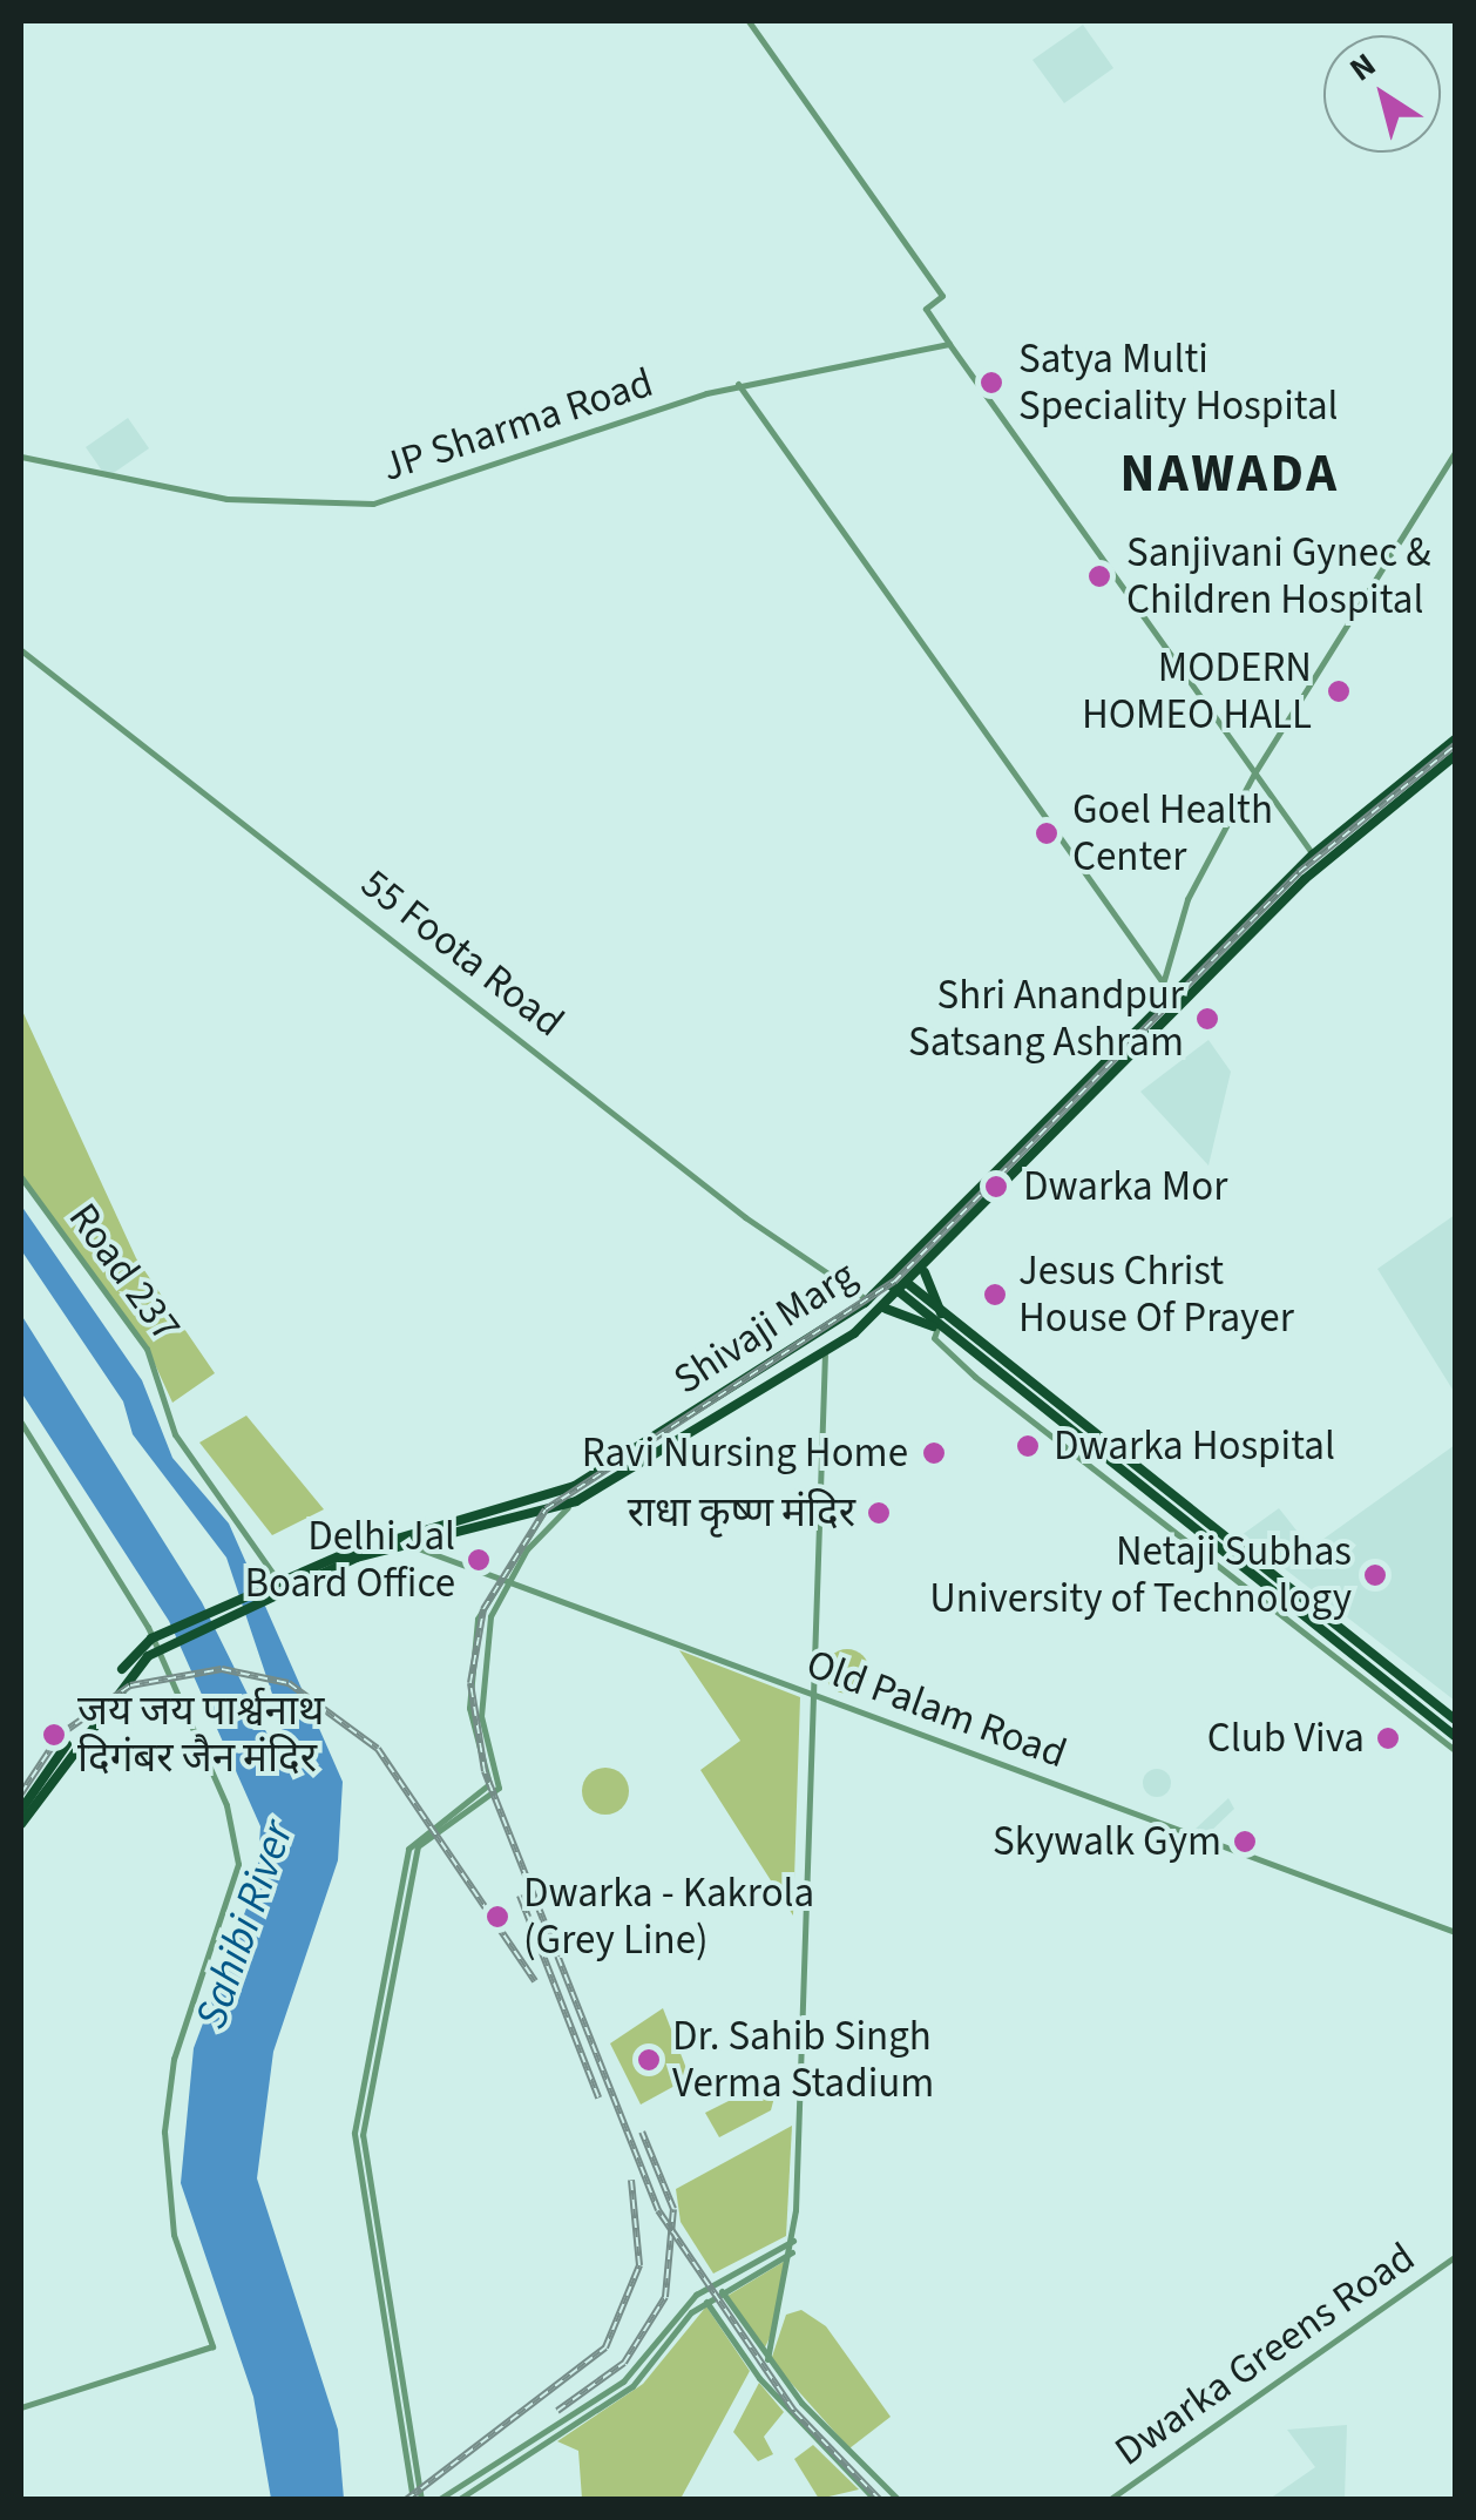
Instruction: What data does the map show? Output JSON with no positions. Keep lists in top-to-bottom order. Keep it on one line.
{"streets":{"main road":["Shivaji Marg"],"street":["JP Sharma Road","55 Foota Road","Road 237","Old Palam Road","Dwarka Greens Road"]},"crossings":[["55 Foota Road","Shivaji Marg"],["Road 237","Shivaji Marg"],["Shivaji Marg","Old Palam Road"]],"districts":["NAWADA"],"water":["Sahibi River"],"places":["Satya Multi Speciality Hospital","Sanjivani Gynec & Children Hospital","MODERN HOMEO HALL","Goel Health Center","Shri Anandpur Satsang Ashram","Dwarka Mor","Jesus Christ House Of Prayer","Dwarka Hospital","Ravi Nursing Home","राधा कृष्ण मंदिर","Delhi Jal Board Office","Netaji Subhas University of Technology","जय जय पार्श्वनाथ दिगंबर जैन मंदिर","Club Viva","Skywalk Gym","Dwarka - Kakrola (Grey Line)","Dr. Sahib Singh Verma Stadium"],"north":"top left"}
